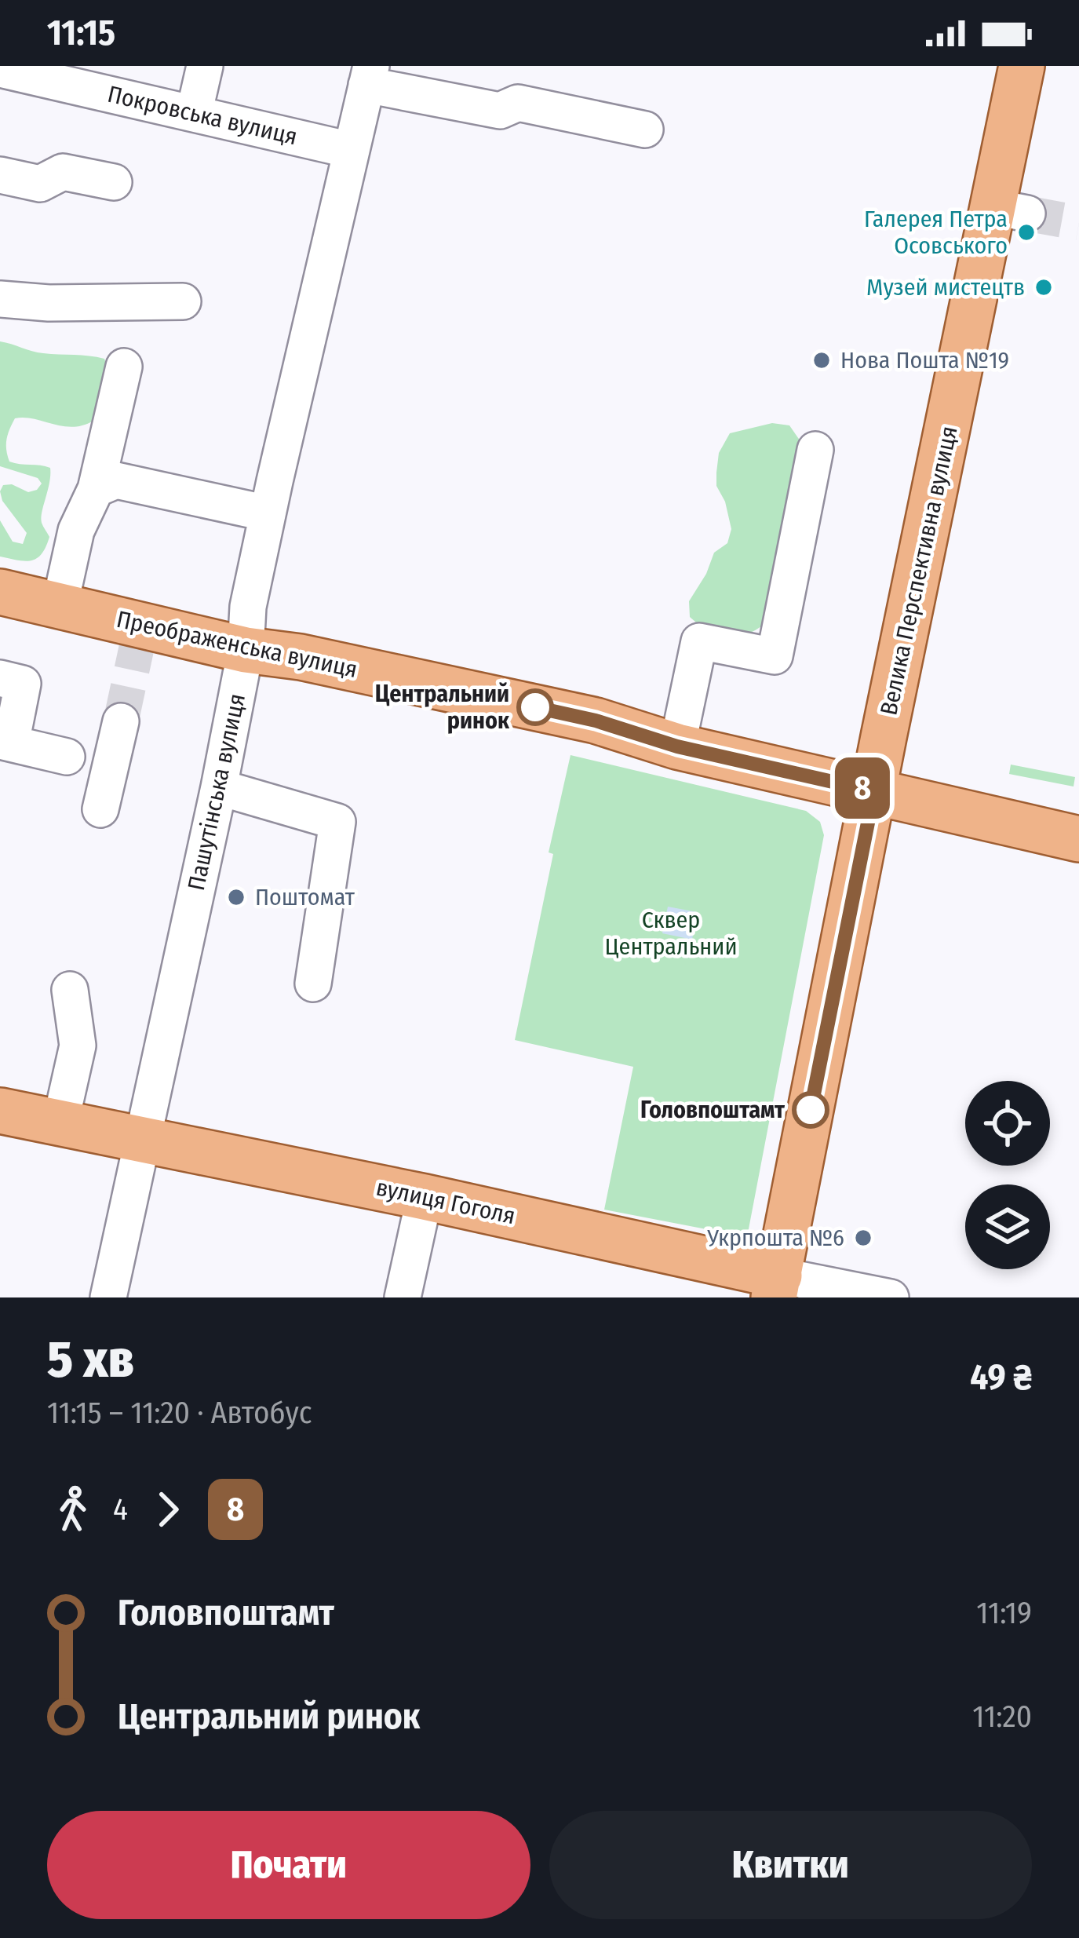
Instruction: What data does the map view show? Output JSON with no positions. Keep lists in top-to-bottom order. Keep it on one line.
{"streets":{"main road":["Велика Перспективна вулиця","Преображенська вулиця","вулиця Гоголя"],"street":["Покровська вулиця","Пашутінська вулиця"]},"crossings":[["Покровська вулиця","Пашутінська вулиця"],["Велика Перспективна вулиця","Преображенська вулиця"],["Велика Перспективна вулиця","вулиця Гоголя"],["Преображенська вулиця","Пашутінська вулиця"],["Пашутінська вулиця","вулиця Гоголя"]],"parks":["Сквер Центральний"],"places":["Галерея Петра Осовського","Музей мистецтв","Нова Пошта №19","Центральний ринок","Поштомат","Головпоштамт","Укрпошта №6"],"lines":["bus line 8"],"page":{"status":"11:15","on_map":"8","heading":["5 хв","11:15 – 11:20 · Автобус","49 ₴"],"legs":["4","8"],"list":[{"name":"Головпоштамт","value":"11:19"},{"name":"Центральний ринок","value":"11:20"}],"buttons":["Почати","Квитки"]}}
